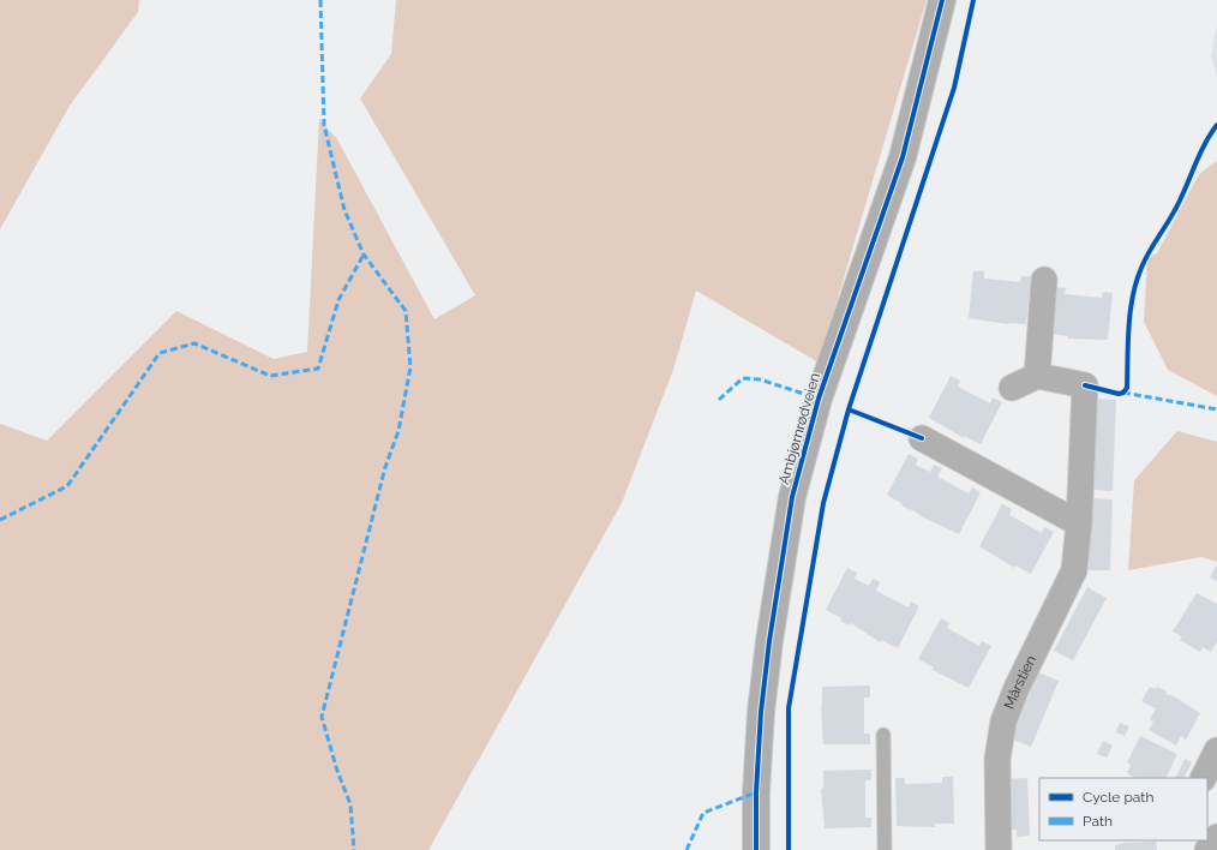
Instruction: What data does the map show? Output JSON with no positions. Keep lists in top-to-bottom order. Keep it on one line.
{"streets":{"street":["Ambjørnrødveien","Mårstien"]},"legend":["Cycle path","Path"]}
